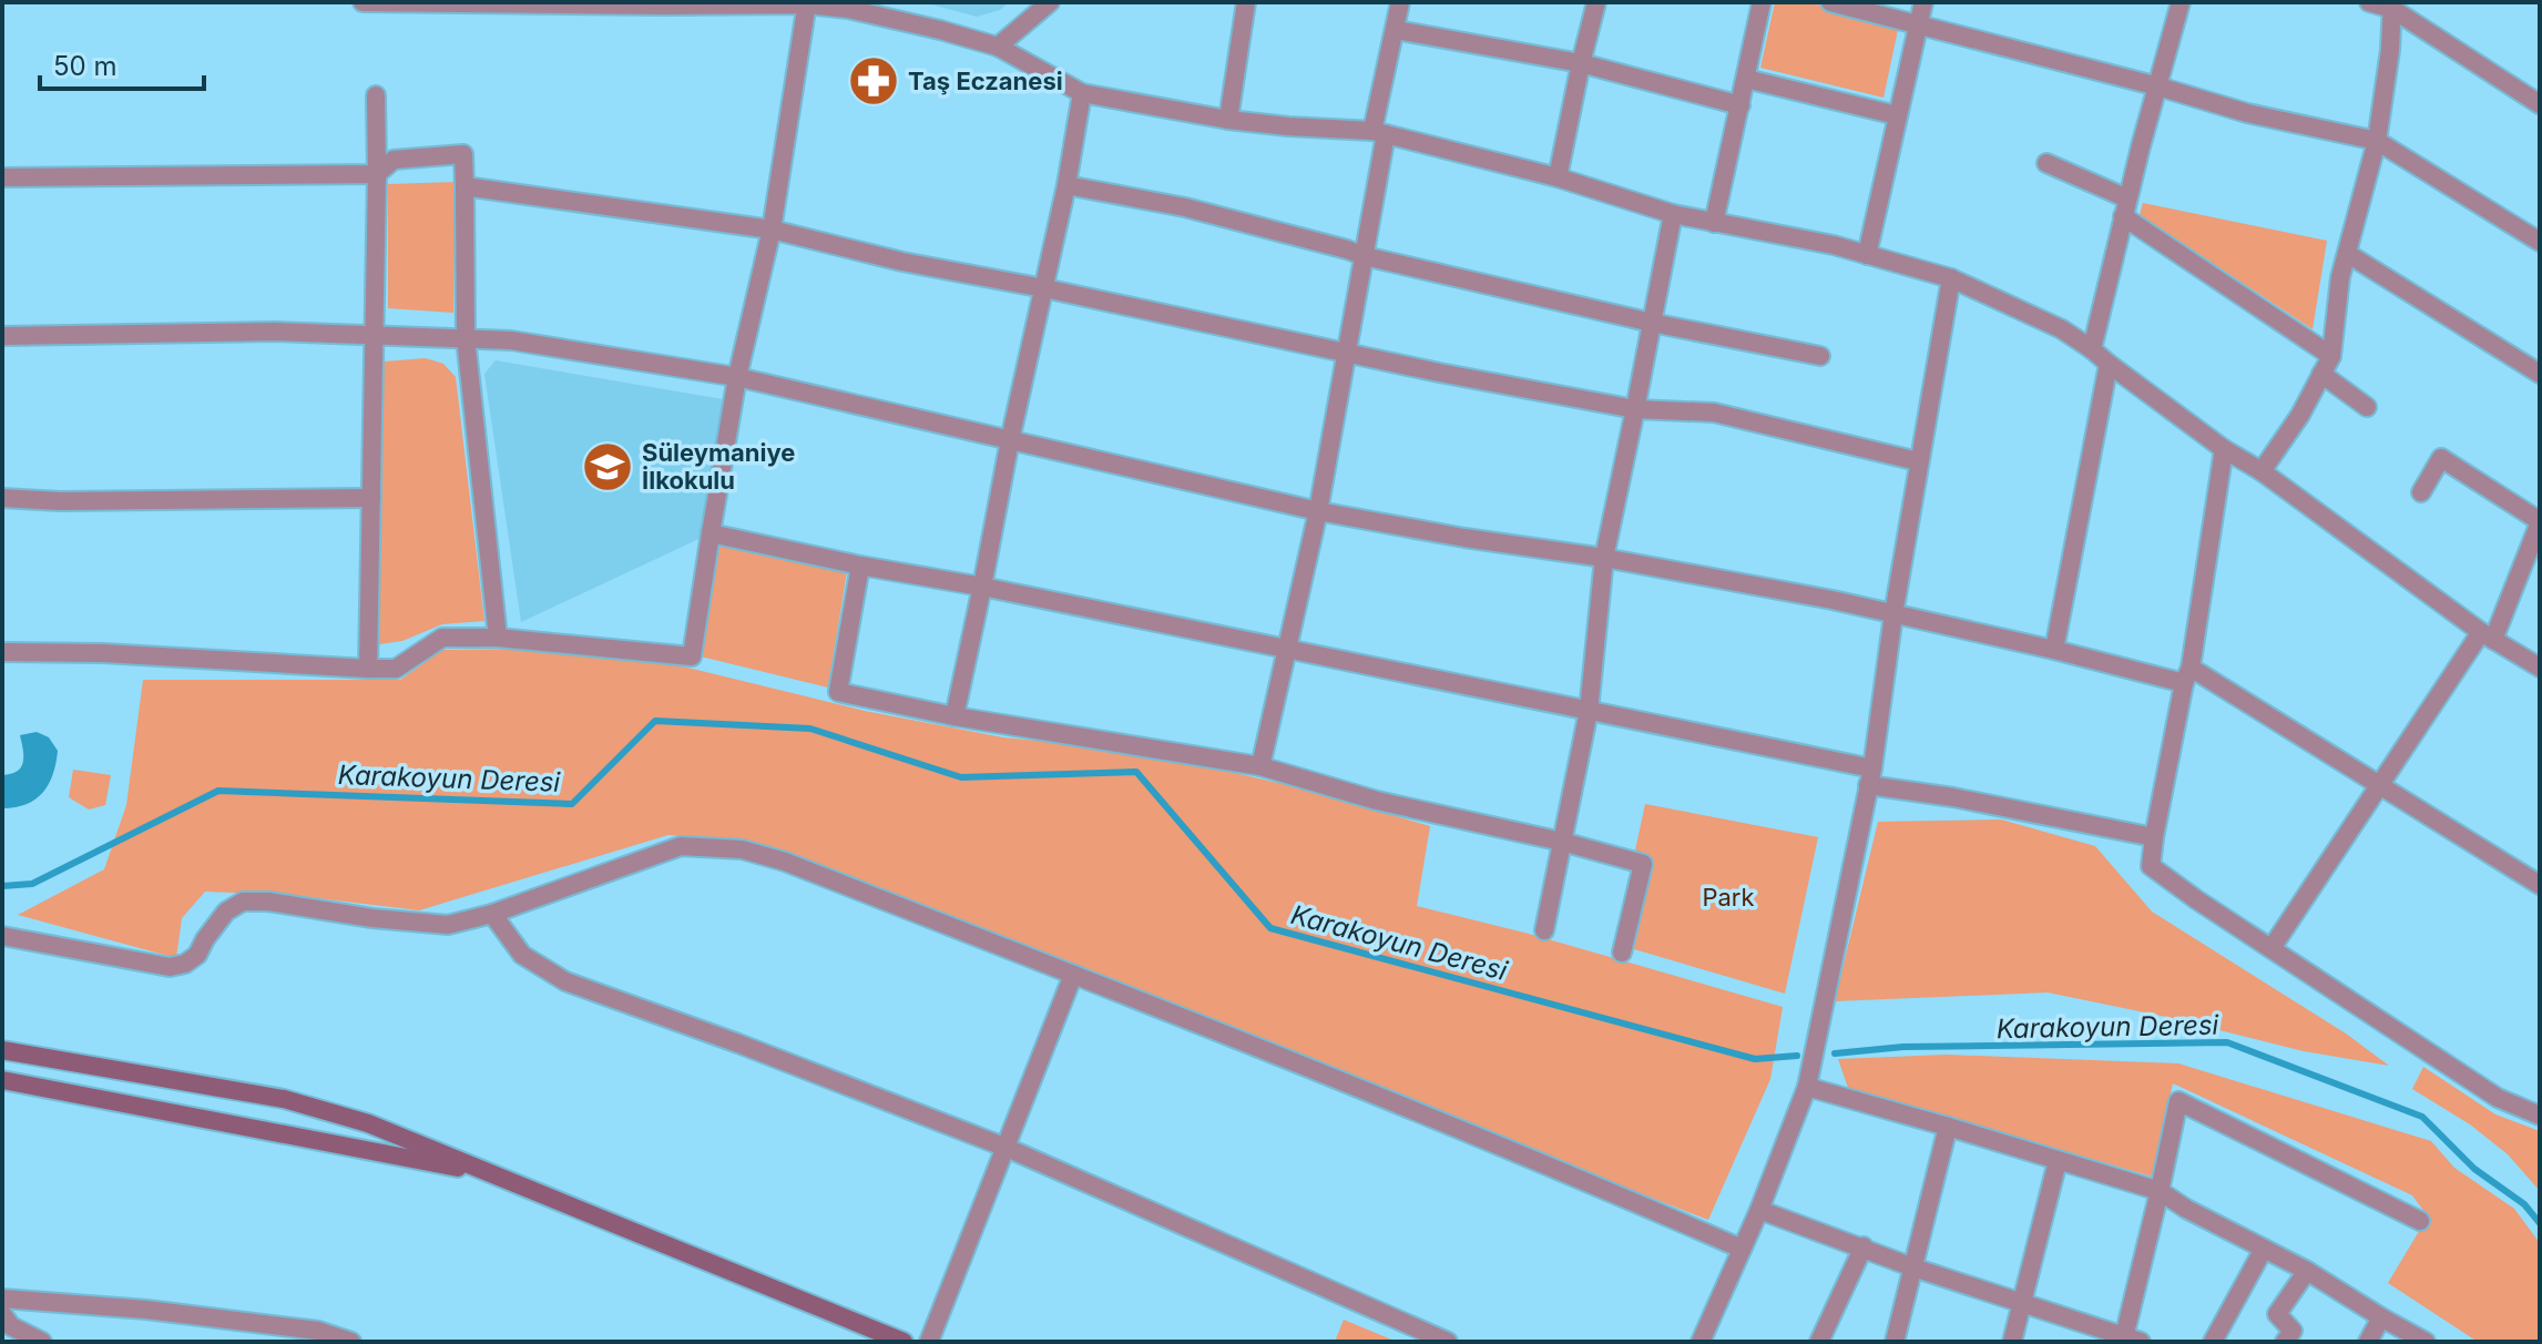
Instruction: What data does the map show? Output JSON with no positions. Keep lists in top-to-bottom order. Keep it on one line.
{"water":["Karakoyun Deresi"],"parks":["Park"],"places":{"pharmacy":["Taş Eczanesi"],"school or university":["Süleymaniye İlkokulu"]},"scale_bar":"50 m"}
